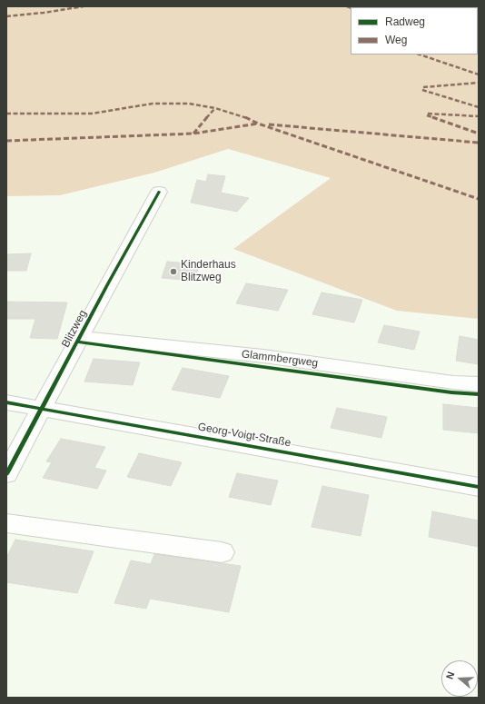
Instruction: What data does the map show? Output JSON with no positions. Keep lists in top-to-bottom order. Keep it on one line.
{"streets":{"street":["Blitzweg","Glammbergweg","Georg-Voigt-Straße"]},"crossings":[["Blitzweg","Glammbergweg"],["Blitzweg","Georg-Voigt-Straße"]],"places":["Kinderhaus Blitzweg"],"legend":["Radweg","Weg"],"north":"left"}
